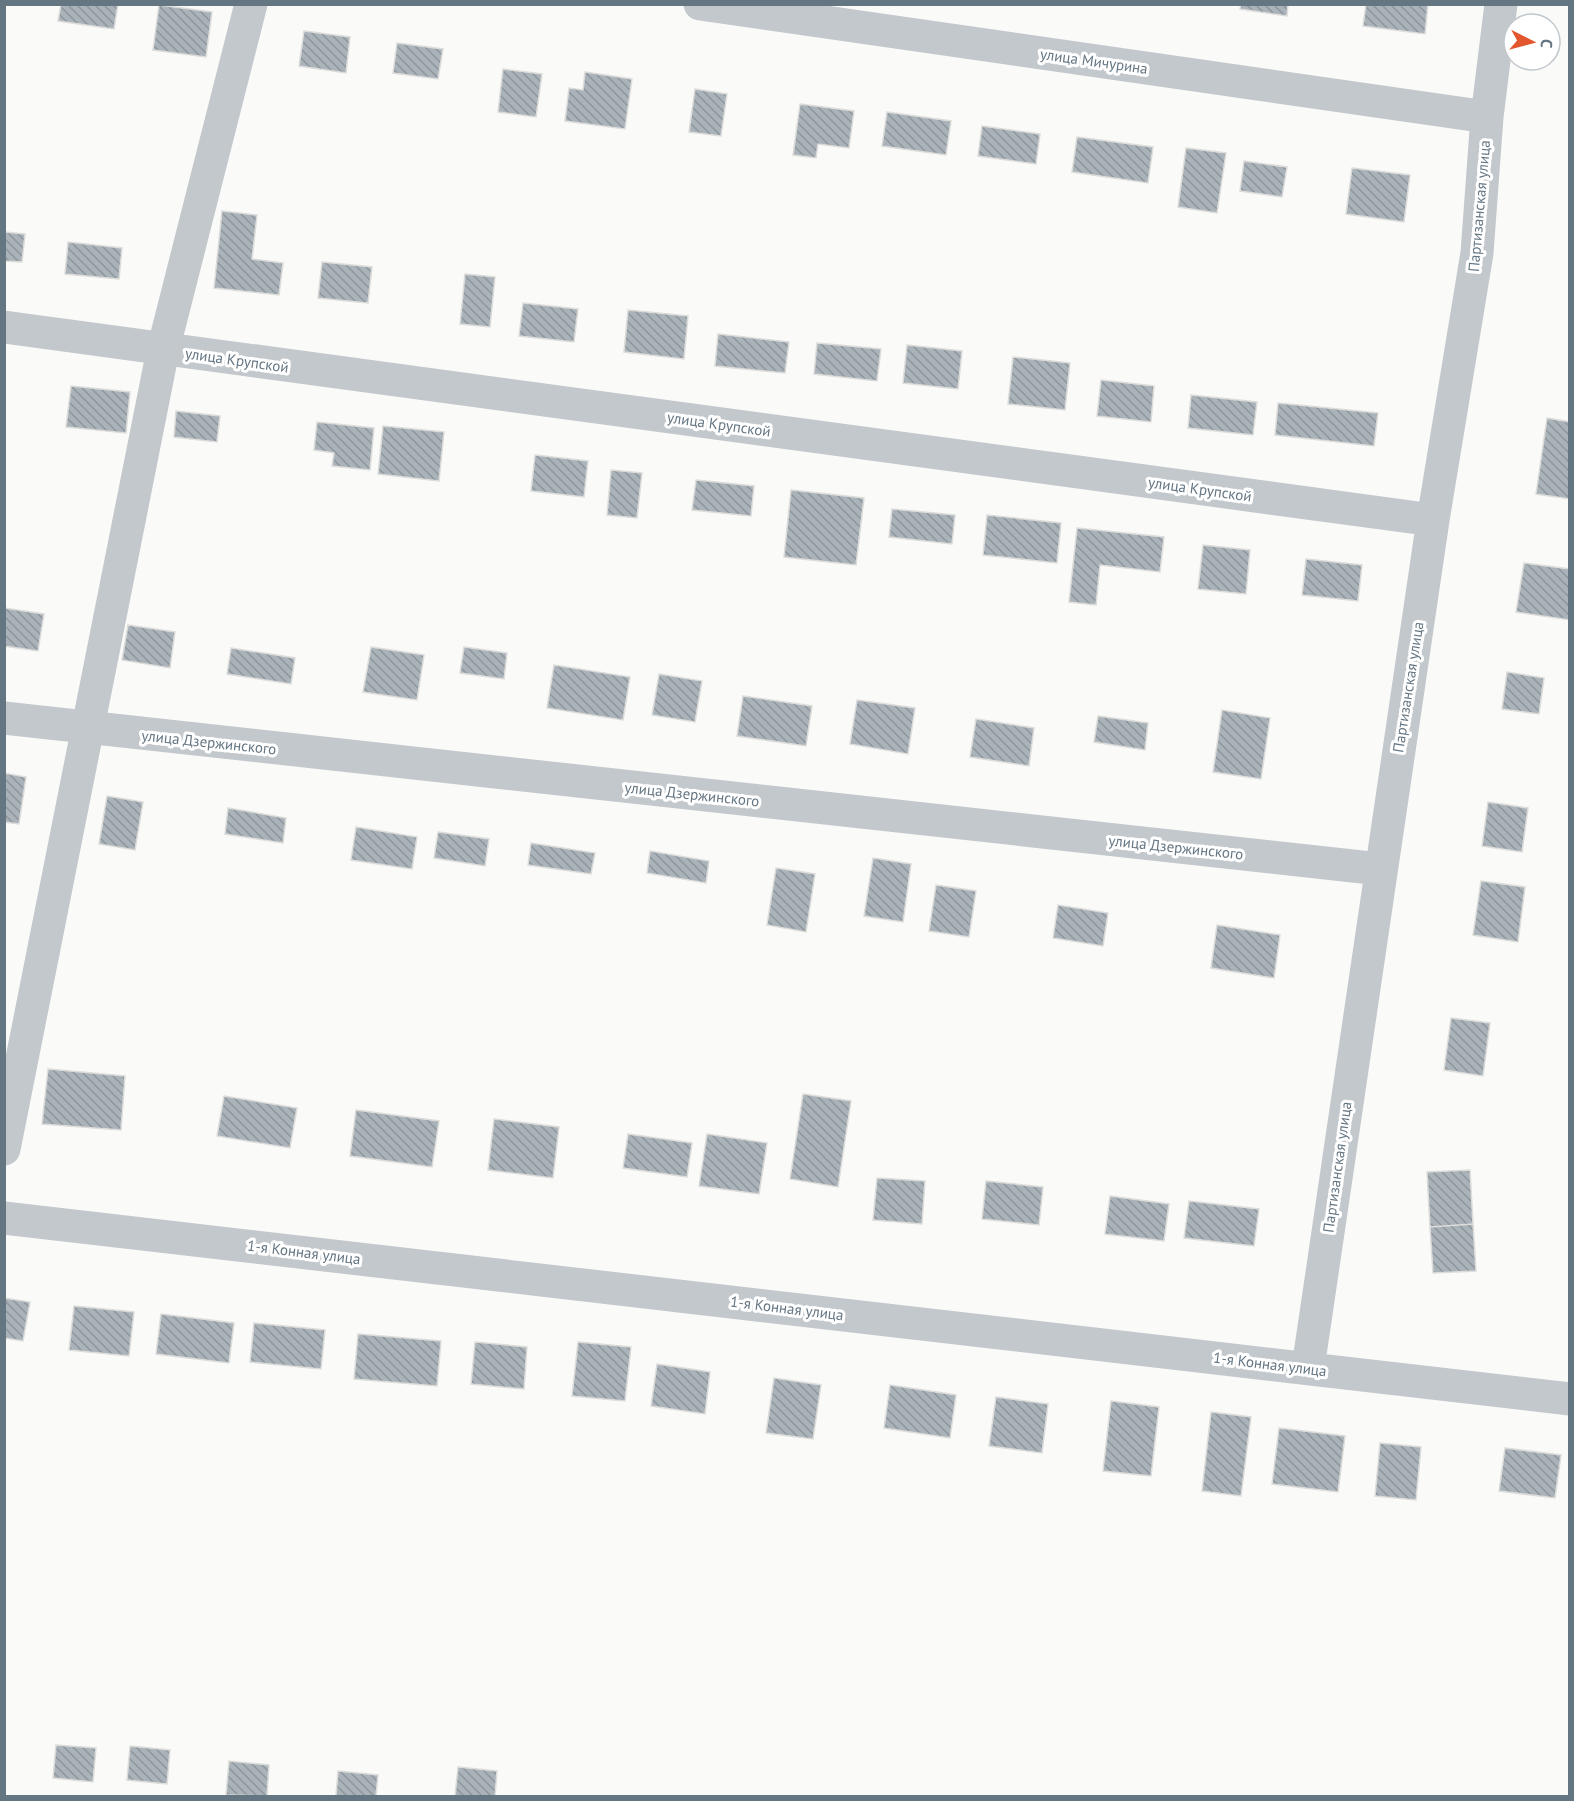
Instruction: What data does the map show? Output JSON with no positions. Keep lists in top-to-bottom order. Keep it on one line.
{"streets":{"street":["улица Мичурина","Партизанская улица","улица Крупской","улица Дзержинского","1-я Конная улица"]},"crossings":[["улица Мичурина","Партизанская улица"],["Партизанская улица","улица Крупской"],["Партизанская улица","улица Дзержинского"],["Партизанская улица","1-я Конная улица"]],"north":"right"}
